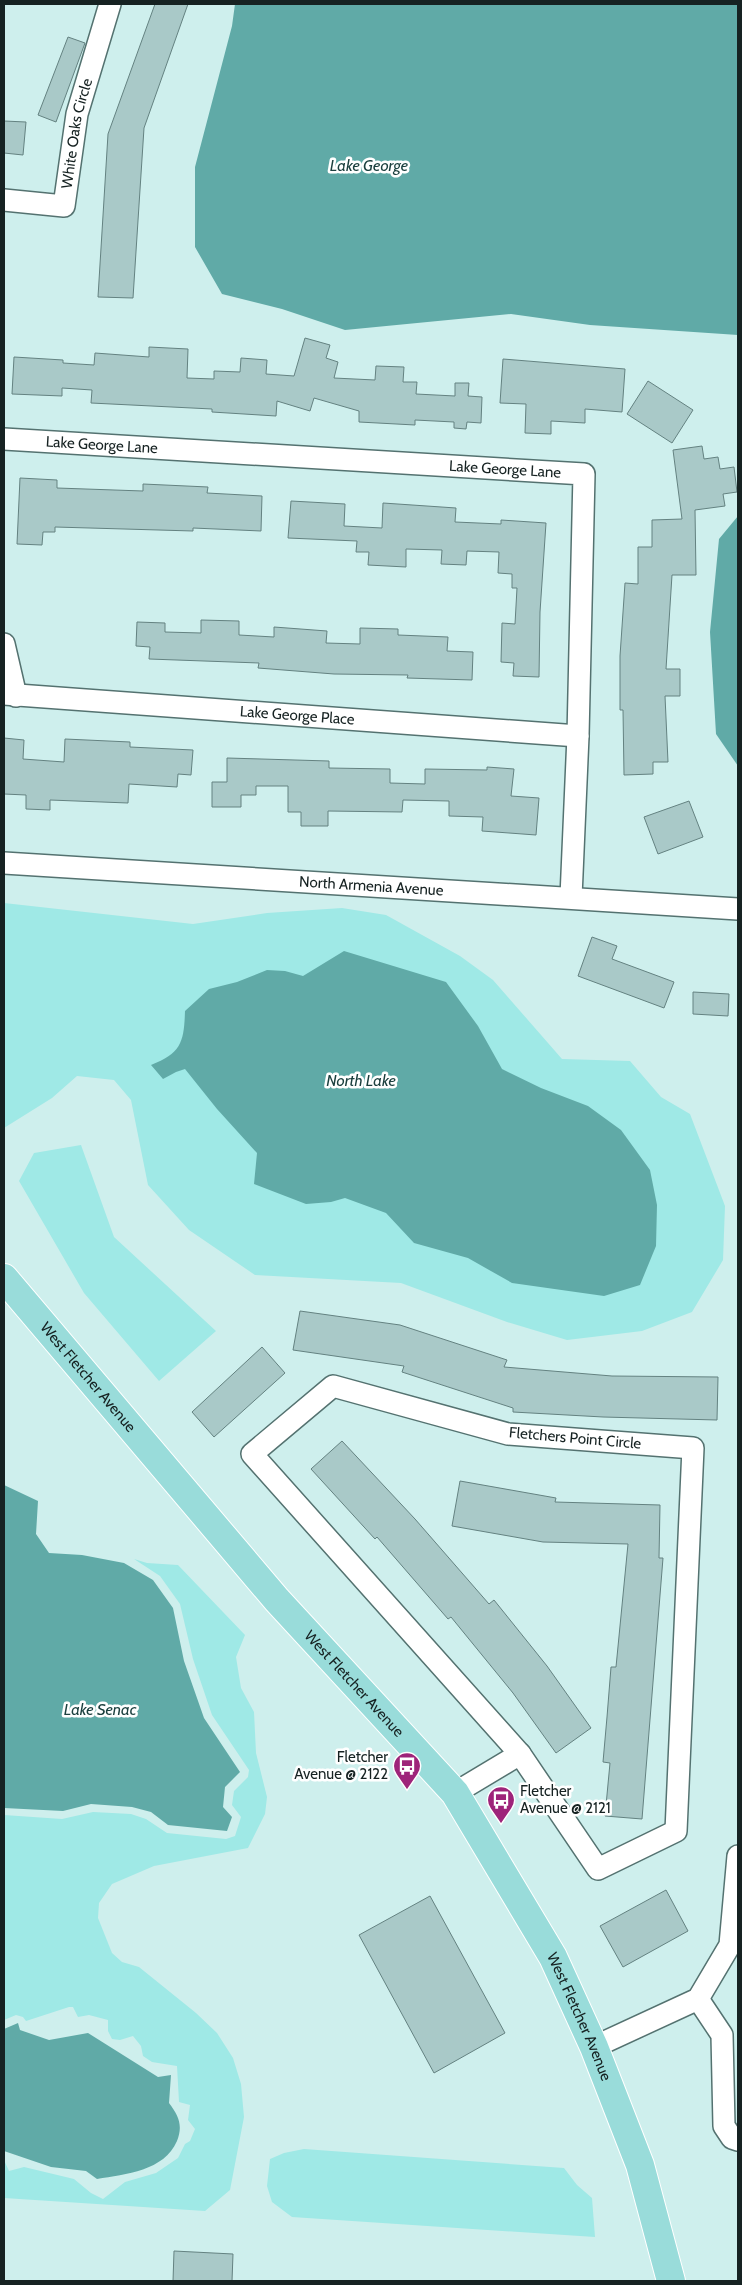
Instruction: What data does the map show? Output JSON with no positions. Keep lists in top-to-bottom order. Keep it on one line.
{"streets":{"main road":["West Fletcher Avenue"],"street":["White Oaks Circle","Lake George Lane","Lake George Place","North Armenia Avenue","Fletchers Point Circle"]},"crossings":[["Lake George Lane","Lake George Place"],["Lake George Lane","North Armenia Avenue"]],"water":["Lake George","North Lake","Lake Senac"],"places":{"bus stop":["Fletcher Avenue @ 2122","Fletcher Avenue @ 2121"]}}
